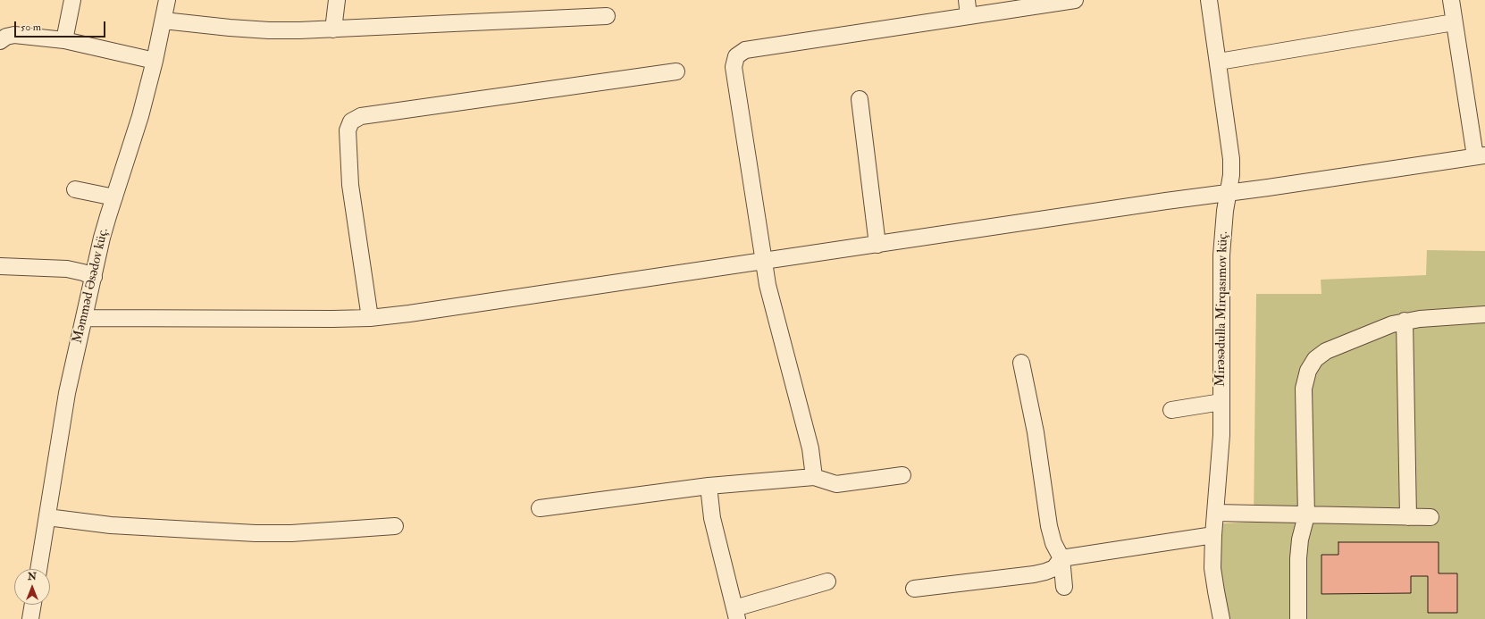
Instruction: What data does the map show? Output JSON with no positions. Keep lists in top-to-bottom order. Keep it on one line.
{"streets":{"street":["Məmməd Əsədov küç.","Mirəsədulla Mirqasımov küç."]},"scale_bar":"50 m","north":"top"}
